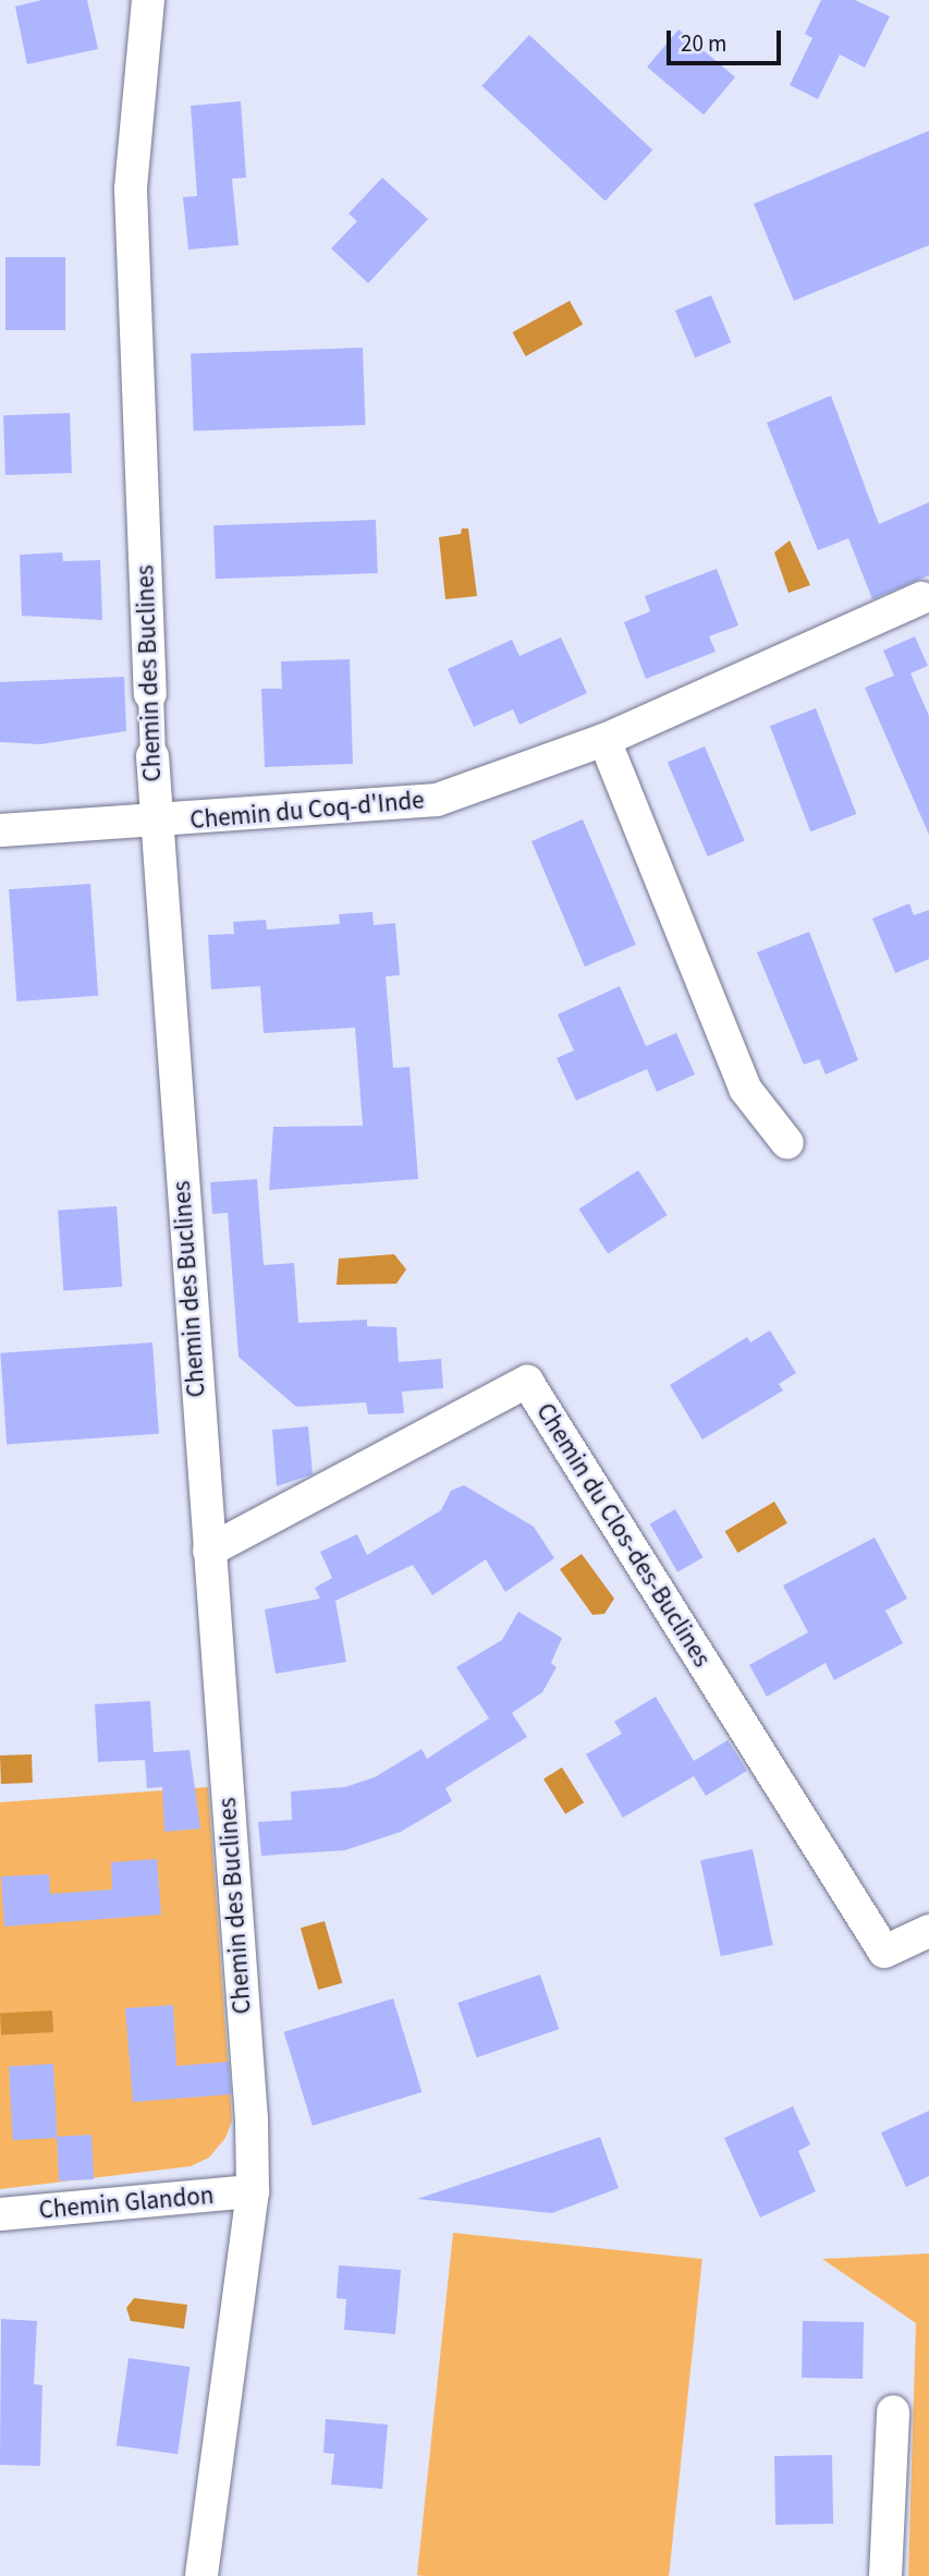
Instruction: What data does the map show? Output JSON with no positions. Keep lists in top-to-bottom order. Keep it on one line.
{"streets":{"street":["Chemin des Buclines","Chemin du Coq-d'Inde","Chemin du Clos-des-Buclines","Chemin Glandon"]},"crossings":[["Chemin des Buclines","Chemin du Coq-d'Inde"],["Chemin des Buclines","Chemin du Clos-des-Buclines"],["Chemin des Buclines","Chemin Glandon"]],"scale_bar":"20 m"}
